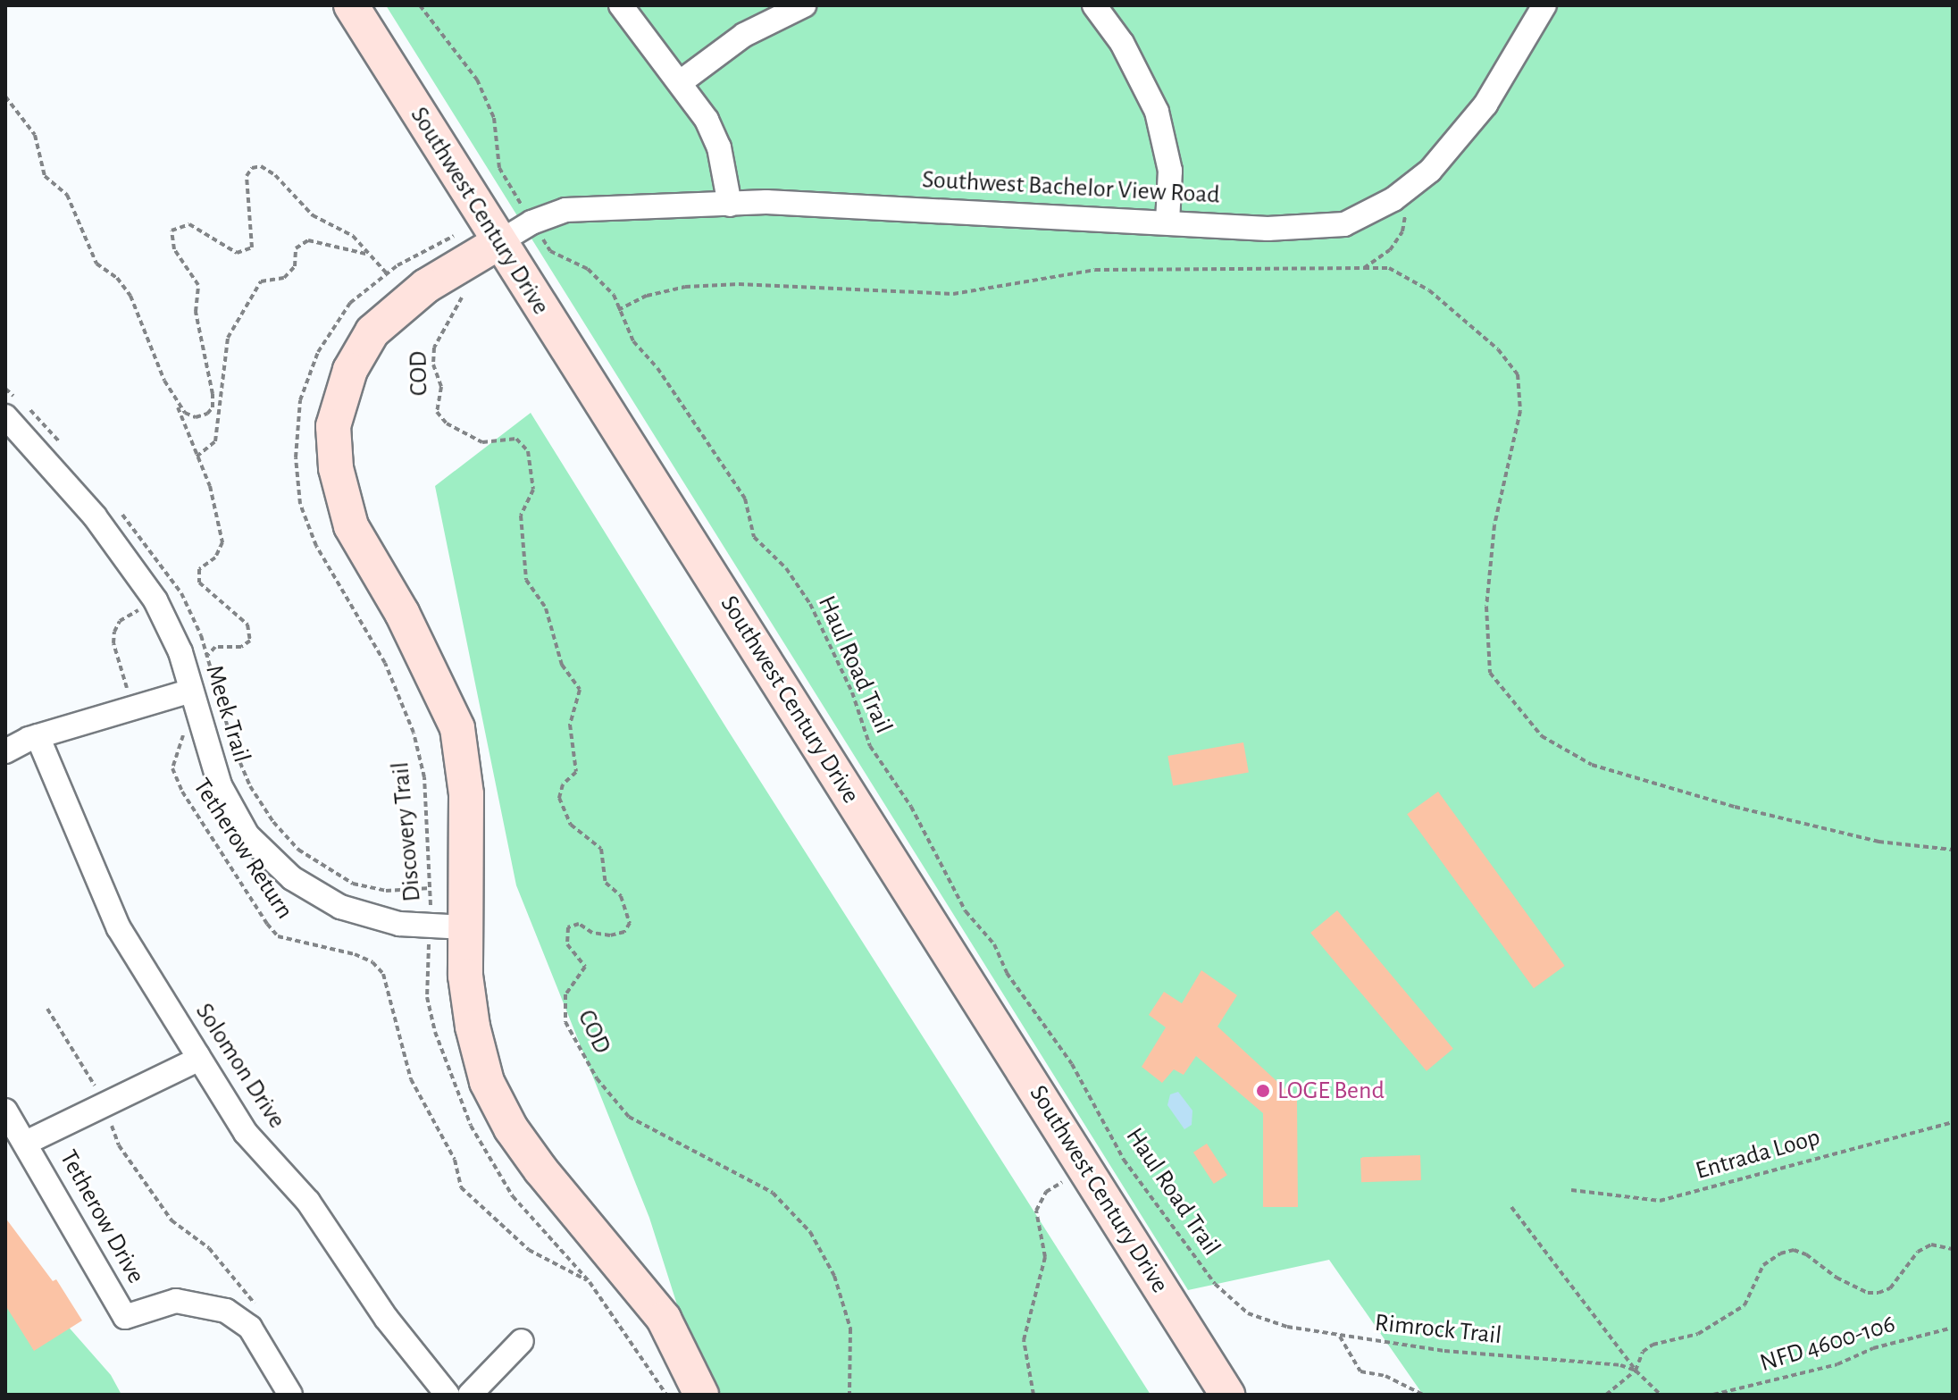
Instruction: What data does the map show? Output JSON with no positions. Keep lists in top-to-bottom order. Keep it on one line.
{"streets":{"main road":["Southwest Century Drive"],"street":["Southwest Bachelor View Road","Meek Trail","Solomon Drive","Tetherow Drive"],"path":["COD","Haul Road Trail","Discovery Trail","Tetherow Return","Entrada Loop","Rimrock Trail","NFD 4600-106"]},"crossings":[["Southwest Bachelor View Road","Southwest Century Drive"],["Southwest Bachelor View Road","Haul Road Trail"],["Southwest Bachelor View Road","Discovery Trail"],["Southwest Century Drive","Discovery Trail"],["Haul Road Trail","Discovery Trail"],["Haul Road Trail","Rimrock Trail"],["Meek Trail","Discovery Trail"],["Meek Trail","Tetherow Return"],["Discovery Trail","Tetherow Return"]],"places":["LOGE Bend"]}
